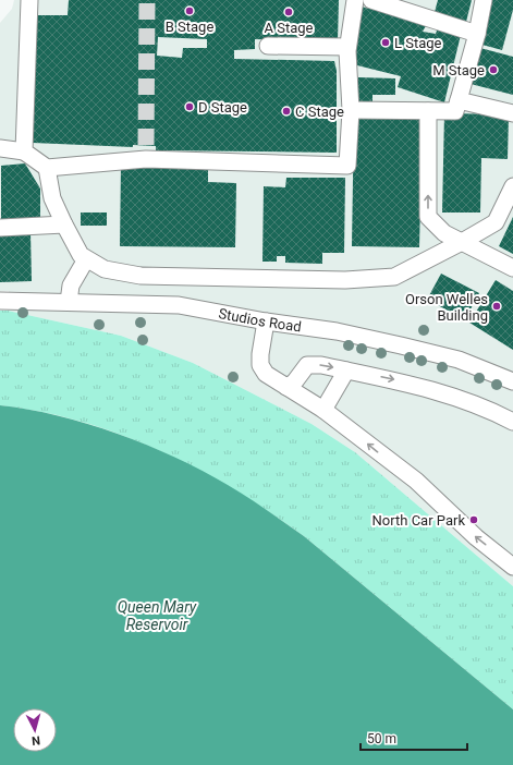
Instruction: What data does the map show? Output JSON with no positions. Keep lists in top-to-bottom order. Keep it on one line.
{"streets":{"street":["Studios Road"]},"water":["Queen Mary Reservoir"],"places":["B Stage","A Stage","L Stage","M Stage","D Stage","C Stage","Orson Welles Building","North Car Park"],"scale_bar":"50 m","north":"bottom"}
